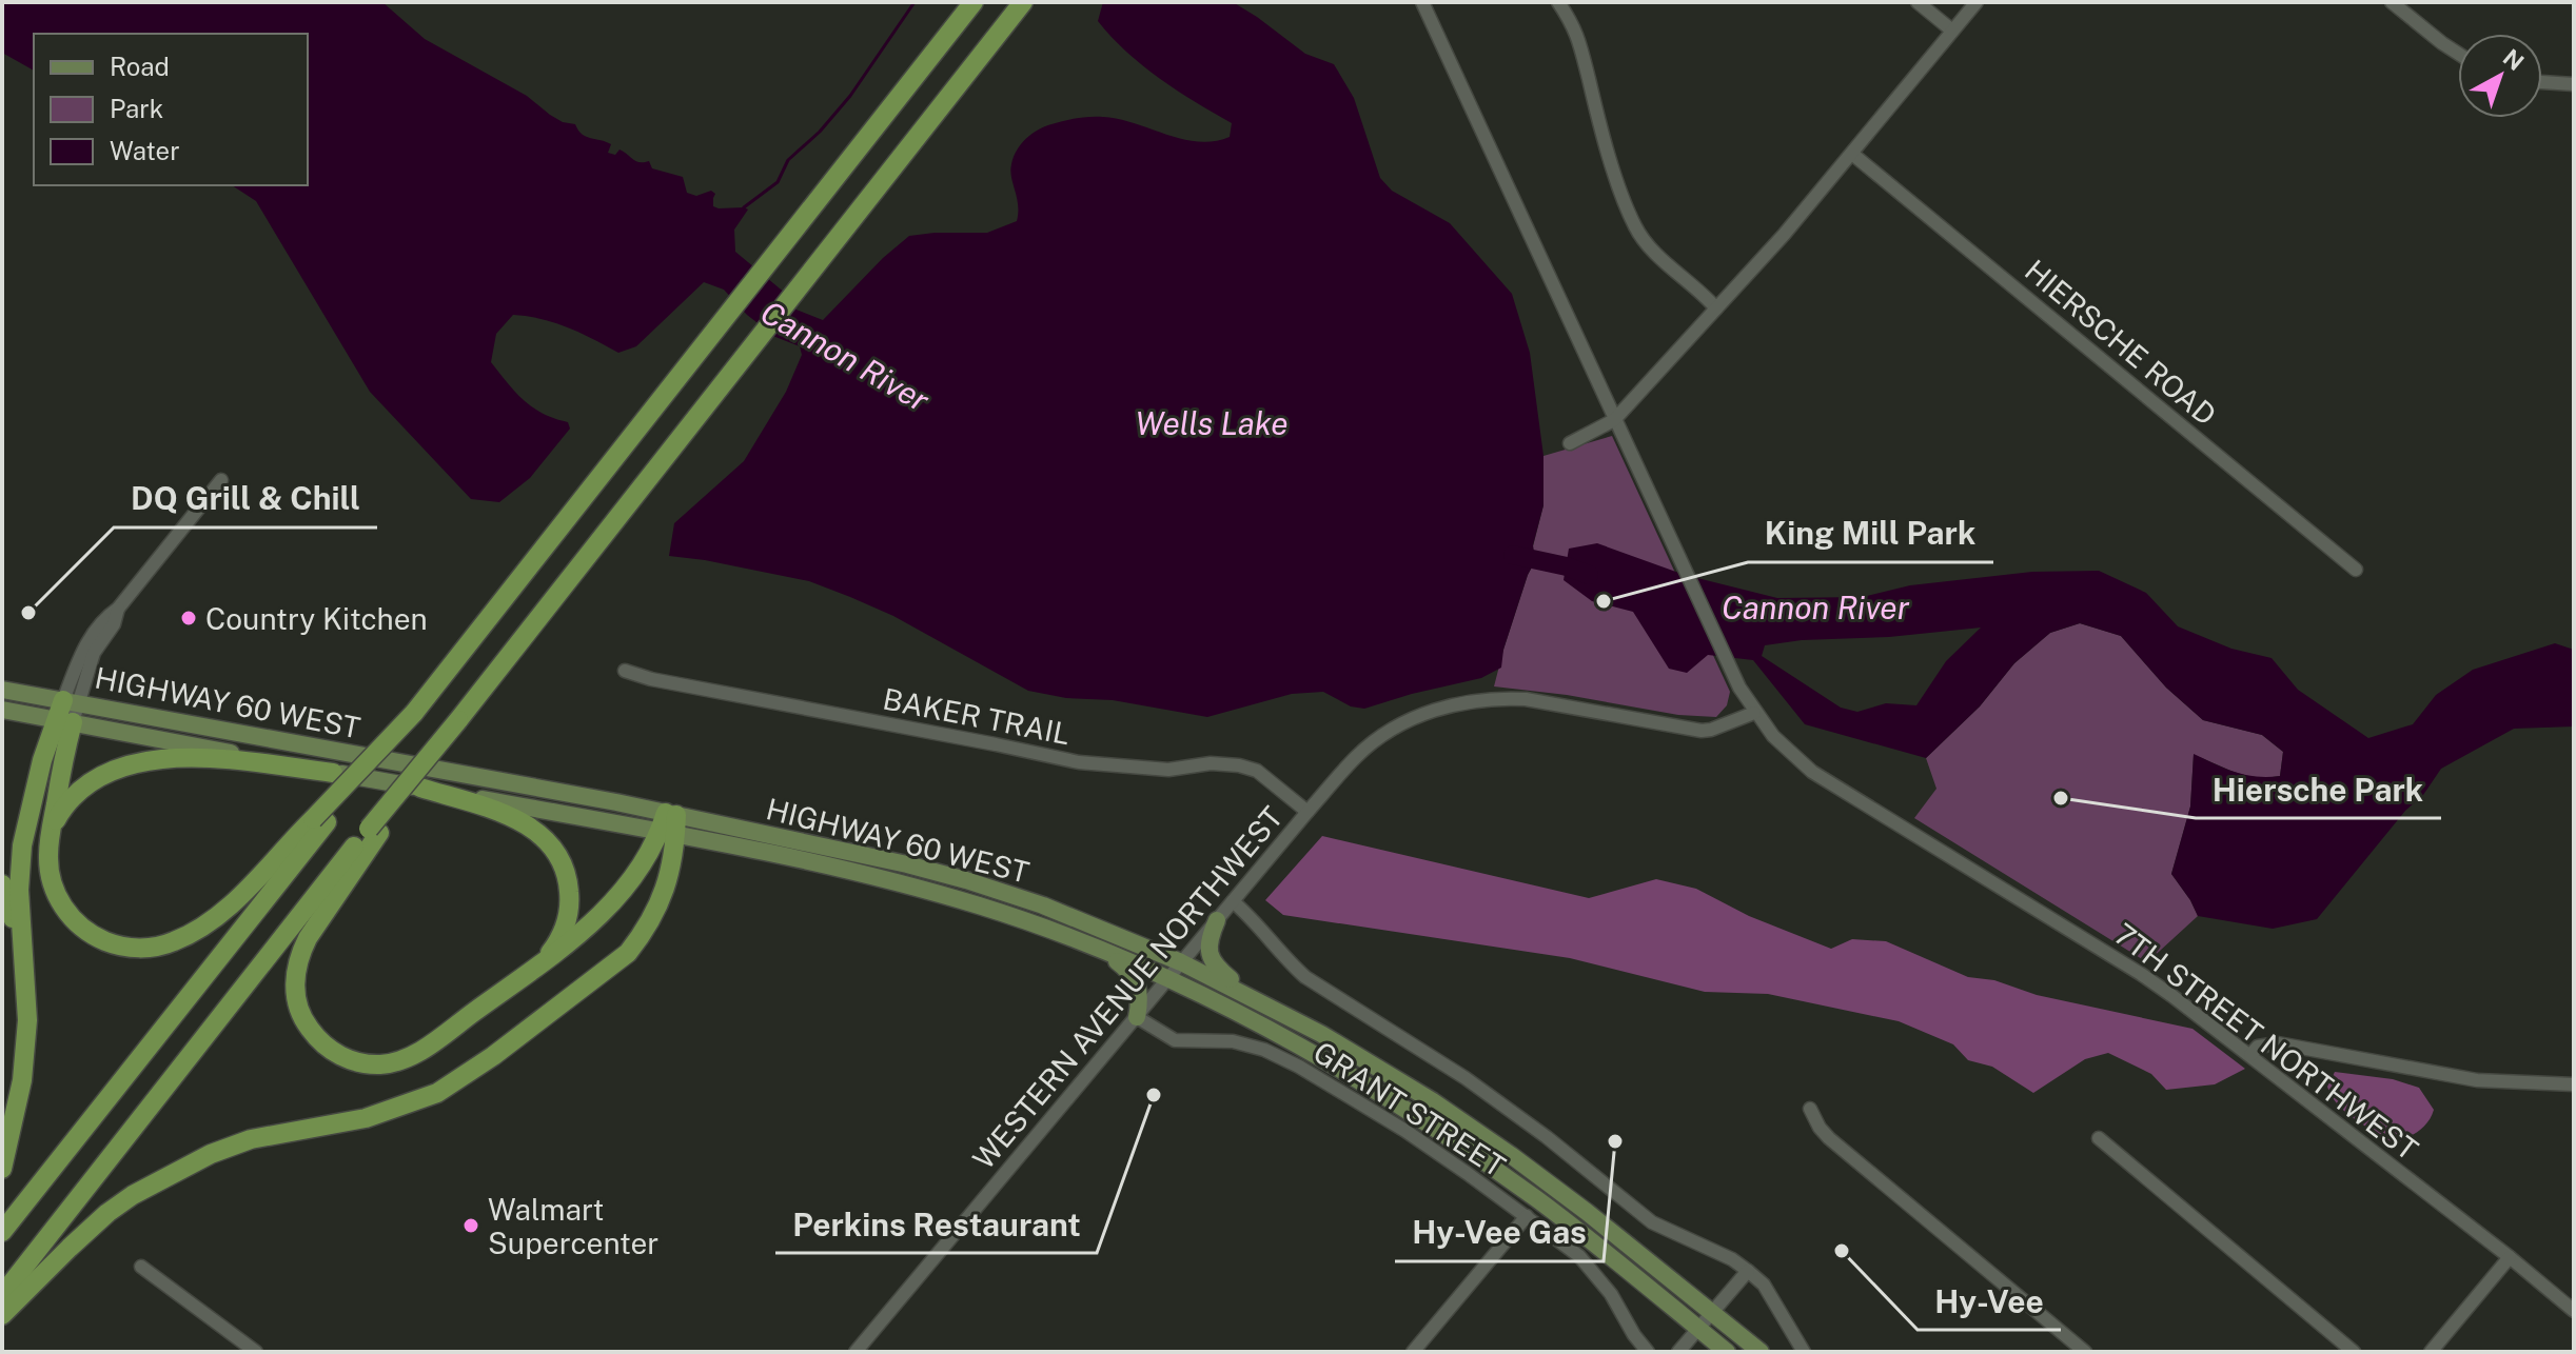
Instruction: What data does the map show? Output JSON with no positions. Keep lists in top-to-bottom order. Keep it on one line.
{"streets":{"main road":["HIGHWAY 60 WEST"],"street":["HIERSCHE ROAD","BAKER TRAIL","WESTERN AVENUE NORTHWEST","7TH STREET NORTHWEST","GRANT STREET"]},"crossings":[["HIGHWAY 60 WEST","WESTERN AVENUE NORTHWEST"],["BAKER TRAIL","WESTERN AVENUE NORTHWEST"],["WESTERN AVENUE NORTHWEST","7TH STREET NORTHWEST"],["WESTERN AVENUE NORTHWEST","GRANT STREET"]],"water":["Cannon River","Wells Lake"],"places":["King Mill Park","DQ Grill & Chill","Country Kitchen","Hiersche Park","Perkins Restaurant","Hy-Vee Gas","Walmart Supercenter","Hy-Vee"],"legend":["Road","Park","Water"],"north":"top right"}
